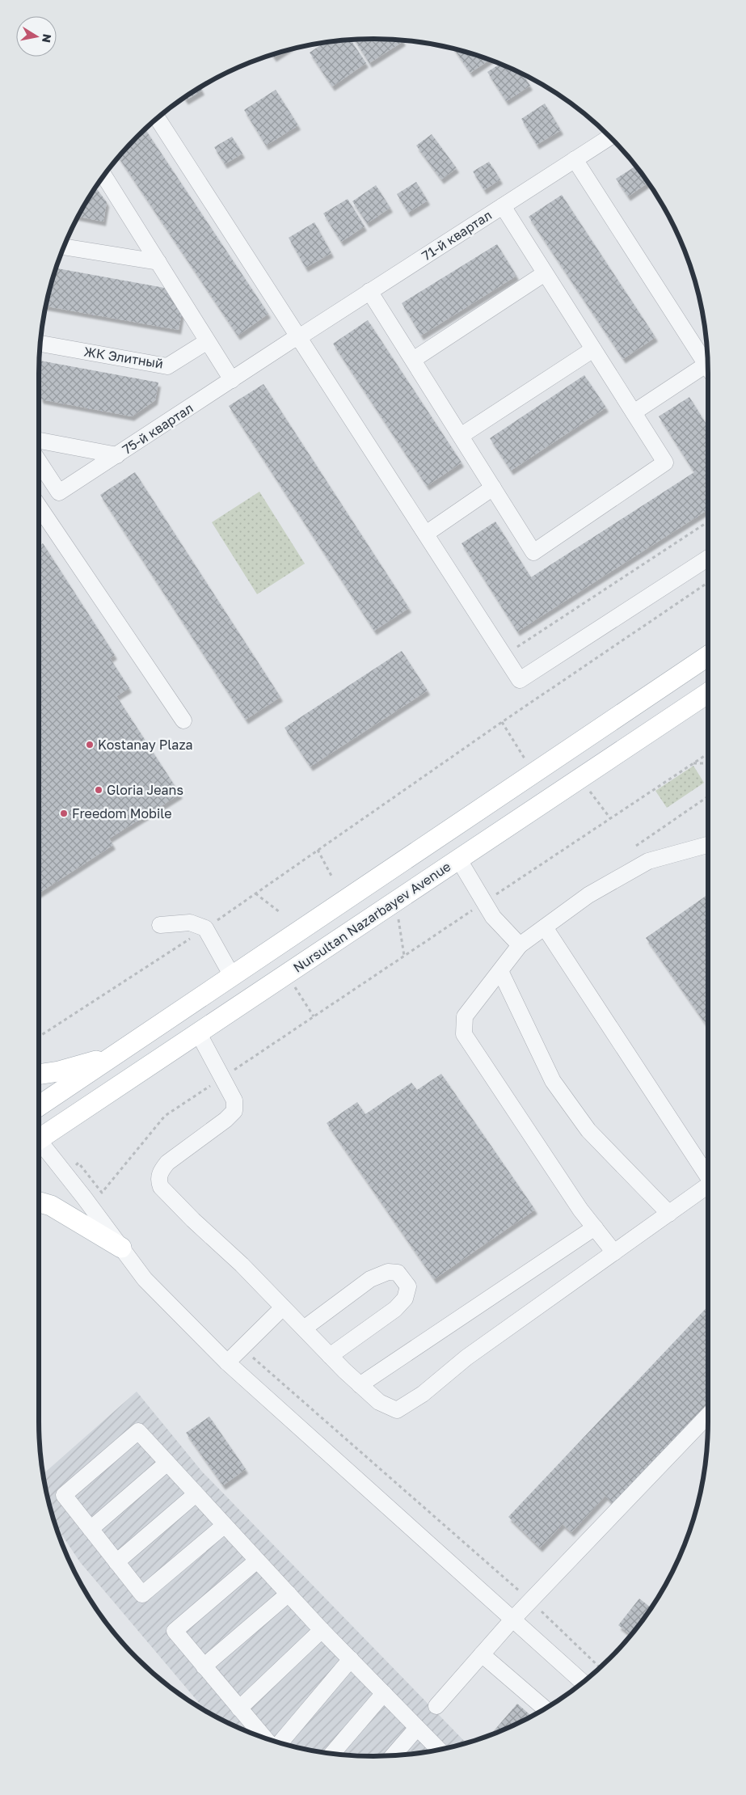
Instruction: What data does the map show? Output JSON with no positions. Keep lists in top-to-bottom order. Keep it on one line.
{"streets":{"main road":["Nursultan Nazarbayev Avenue"],"street":["71-й квартал","ЖК Элитный","75-й квартал"]},"crossings":[["71-й квартал","75-й квартал"]],"places":["Kostanay Plaza","Gloria Jeans","Freedom Mobile"],"north":"right"}
